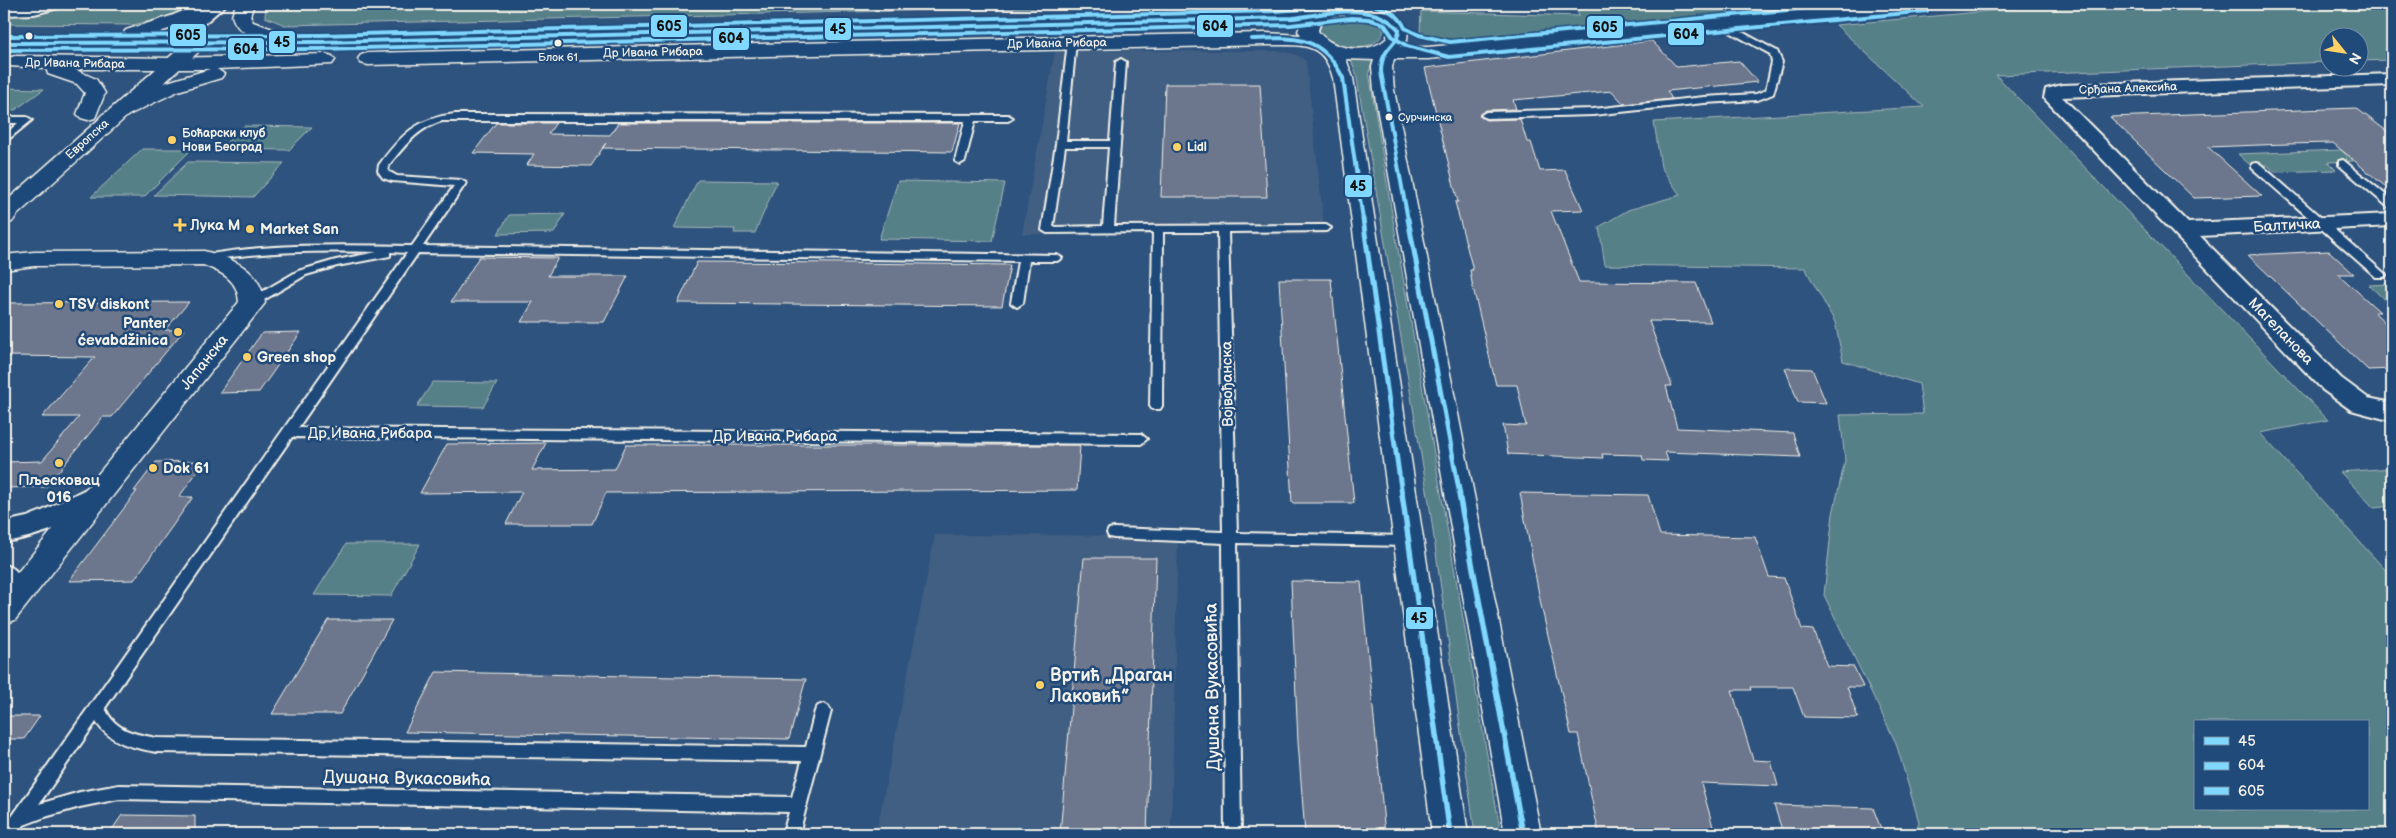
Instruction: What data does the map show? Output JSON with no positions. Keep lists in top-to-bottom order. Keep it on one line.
{"streets":{"main road":["Др Ивана Рибара","Европска","Јапанска"],"street":["Срђана Алексића","Балтичка","Магеланова"],"lane":["Војвођанска","Душана Вукасовића"]},"crossings":[["Др Ивана Рибара","Европска"],["Др Ивана Рибара","Душана Вукасовића"],["Срђана Алексића","Балтичка"],["Срђана Алексића","Магеланова"],["Балтичка","Магеланова"],["Војвођанска","Душана Вукасовића"]],"places":{"other":["Блок 61","Сурчинска","Боћарски клуб Нови Београд","Lidl","Market San","TSV diskont","Panter ćevabdžinica","Green shop","Пљесковац 016","Dok 61","Вртић „Драган Лаковић”"],"health":["Лука М"]},"lines":["transit line 605","transit line 604","transit line 45"],"legend":["45","604","605"],"north":"bottom right"}
